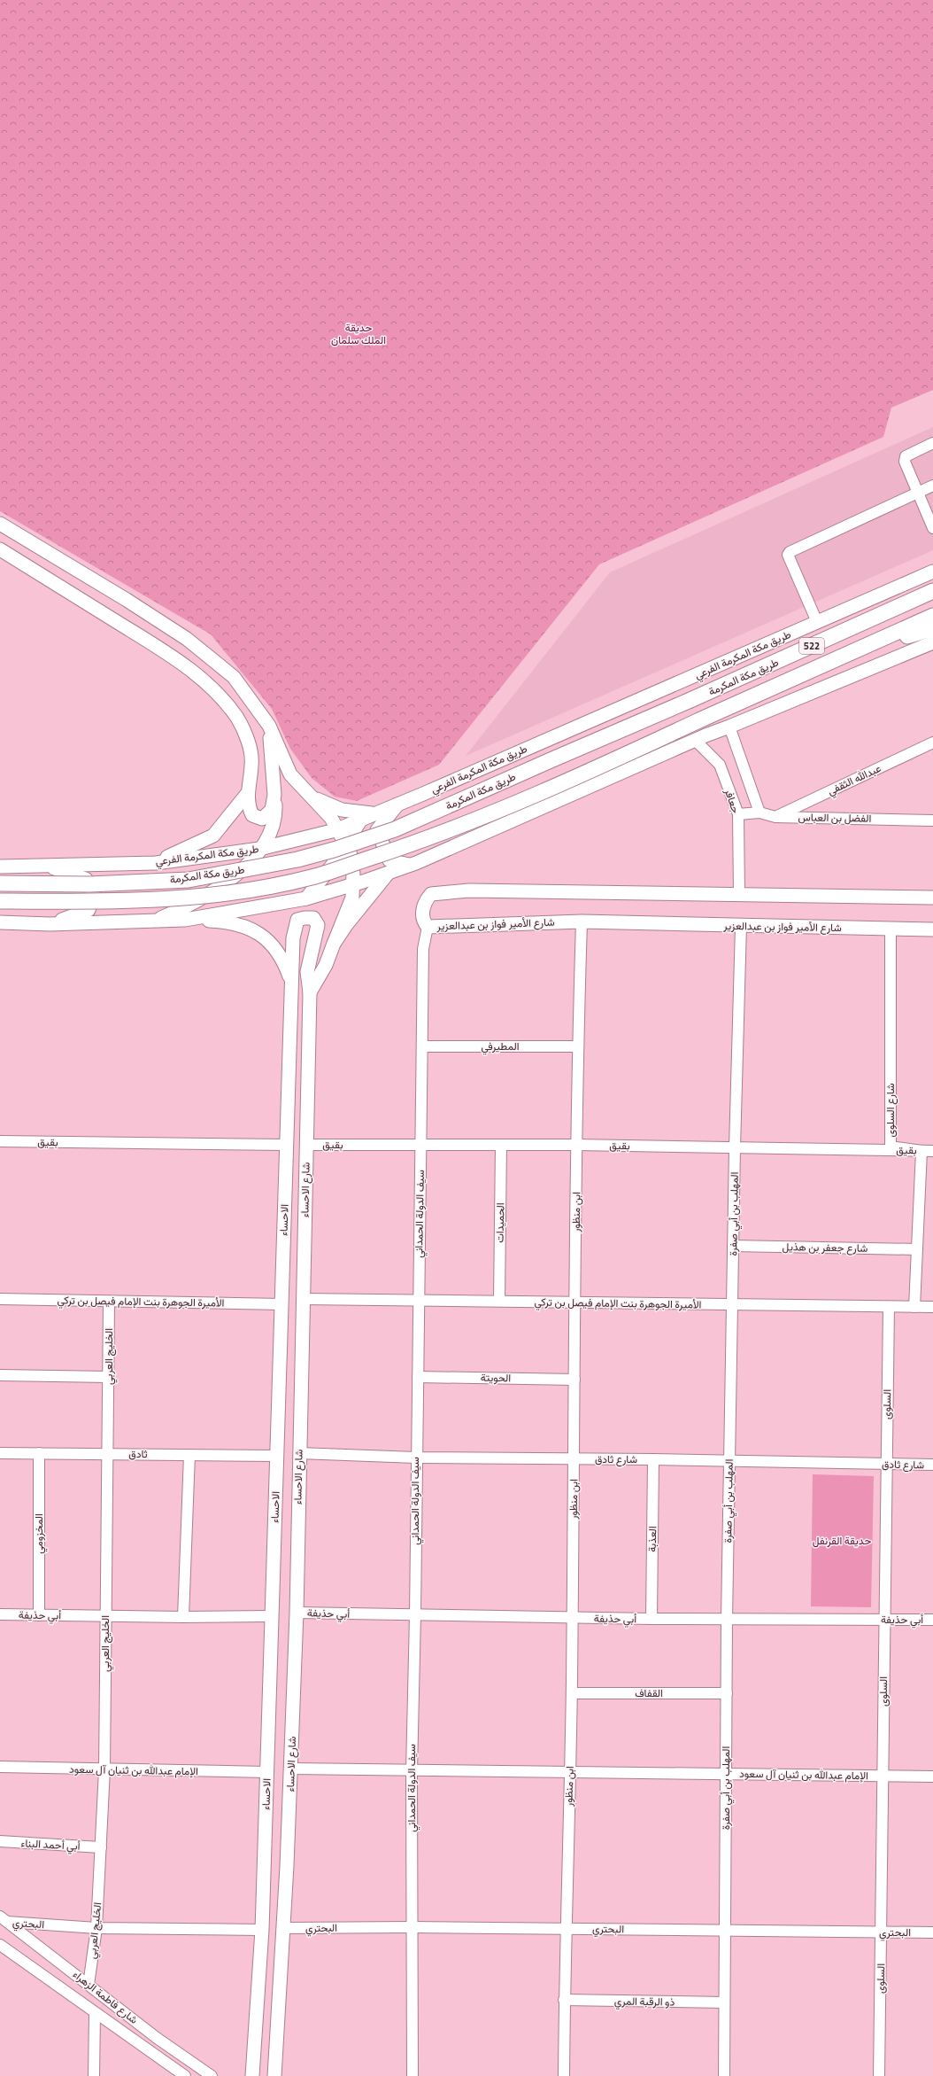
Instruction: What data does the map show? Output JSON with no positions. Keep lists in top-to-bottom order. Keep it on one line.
{"streets":{"highway":["522","طريق مكة المكرمة"],"main road":["طريق مكة المكرمة الفرعي","شارع الأمير فواز بن عبدالعزير","شارع الاحساء","الاحساء"],"street":["عبدالله الثقفي","جعافر","الفضل بن العباس","المطيرفي","شارع السلوى","بقيق","ابن منظور","سيف الدولة الحمداني","المهلب بن أبي صفرة","الحميدات","شارع جعفر بن هذيل","الأميرة الجوهرة بنت الإمام فيصل بن تركي","الخليج العربي","الحويتة","السلوى","ثادق","شارع ثادق","المخزومي","العذبة","أبي حذيفة","القفاف","الإمام عبدالله بن ثنيان آل سعود","أبي أحمد البناء","البحتري","شارع فاطمة الزهراء","ذو الرقبة المري"]},"crossings":[["عبدالله الثقفي","الفضل بن العباس"],["جعافر","الفضل بن العباس"],["جعافر","شارع الأمير فواز بن عبدالعزير"],["شارع الأمير فواز بن عبدالعزير","شارع السلوى"],["شارع الأمير فواز بن عبدالعزير","ابن منظور"],["شارع الأمير فواز بن عبدالعزير","سيف الدولة الحمداني"],["شارع الأمير فواز بن عبدالعزير","المهلب بن أبي صفرة"],["المطيرفي","ابن منظور"],["المطيرفي","سيف الدولة الحمداني"],["شارع السلوى","بقيق"],["بقيق","شارع الاحساء"],["بقيق","ابن منظور"],["بقيق","سيف الدولة الحمداني"],["بقيق","المهلب بن أبي صفرة"],["بقيق","الاحساء"],["بقيق","الحميدات"],["شارع الاحساء","الاحساء"],["شارع الاحساء","الأميرة الجوهرة بنت الإمام فيصل بن تركي"],["شارع الاحساء","شارع ثادق"],["شارع الاحساء","أبي حذيفة"],["شارع الاحساء","الإمام عبدالله بن ثنيان آل سعود"],["شارع الاحساء","البحتري"],["ابن منظور","الأميرة الجوهرة بنت الإمام فيصل بن تركي"],["ابن منظور","الحويتة"],["ابن منظور","شارع ثادق"],["ابن منظور","أبي حذيفة"],["ابن منظور","القفاف"],["ابن منظور","الإمام عبدالله بن ثنيان آل سعود"],["ابن منظور","البحتري"],["ابن منظور","ذو الرقبة المري"],["سيف الدولة الحمداني","الأميرة الجوهرة بنت الإمام فيصل بن تركي"],["سيف الدولة الحمداني","الحويتة"],["سيف الدولة الحمداني","شارع ثادق"],["سيف الدولة الحمداني","أبي حذيفة"],["سيف الدولة الحمداني","الإمام عبدالله بن ثنيان آل سعود"],["سيف الدولة الحمداني","البحتري"],["المهلب بن أبي صفرة","شارع جعفر بن هذيل"],["المهلب بن أبي صفرة","الأميرة الجوهرة بنت الإمام فيصل بن تركي"],["المهلب بن أبي صفرة","شارع ثادق"],["المهلب بن أبي صفرة","أبي حذيفة"],["المهلب بن أبي صفرة","القفاف"],["المهلب بن أبي صفرة","الإمام عبدالله بن ثنيان آل سعود"],["المهلب بن أبي صفرة","البحتري"],["المهلب بن أبي صفرة","ذو الرقبة المري"],["الاحساء","الأميرة الجوهرة بنت الإمام فيصل بن تركي"],["الاحساء","ثادق"],["الاحساء","أبي حذيفة"],["الاحساء","الإمام عبدالله بن ثنيان آل سعود"],["الاحساء","البحتري"],["الحميدات","الأميرة الجوهرة بنت الإمام فيصل بن تركي"],["الأميرة الجوهرة بنت الإمام فيصل بن تركي","الخليج العربي"],["الأميرة الجوهرة بنت الإمام فيصل بن تركي","السلوى"],["الخليج العربي","ثادق"],["الخليج العربي","أبي حذيفة"],["الخليج العربي","الإمام عبدالله بن ثنيان آل سعود"],["الخليج العربي","أبي أحمد البناء"],["الخليج العربي","البحتري"],["الخليج العربي","شارع فاطمة الزهراء"],["السلوى","شارع ثادق"],["السلوى","أبي حذيفة"],["السلوى","الإمام عبدالله بن ثنيان آل سعود"],["السلوى","البحتري"],["ثادق","المخزومي"],["شارع ثادق","العذبة"],["المخزومي","أبي حذيفة"],["العذبة","أبي حذيفة"],["البحتري","شارع فاطمة الزهراء"]],"parks":["حديقة الملك سلمان","حديقة القرنفل"]}
